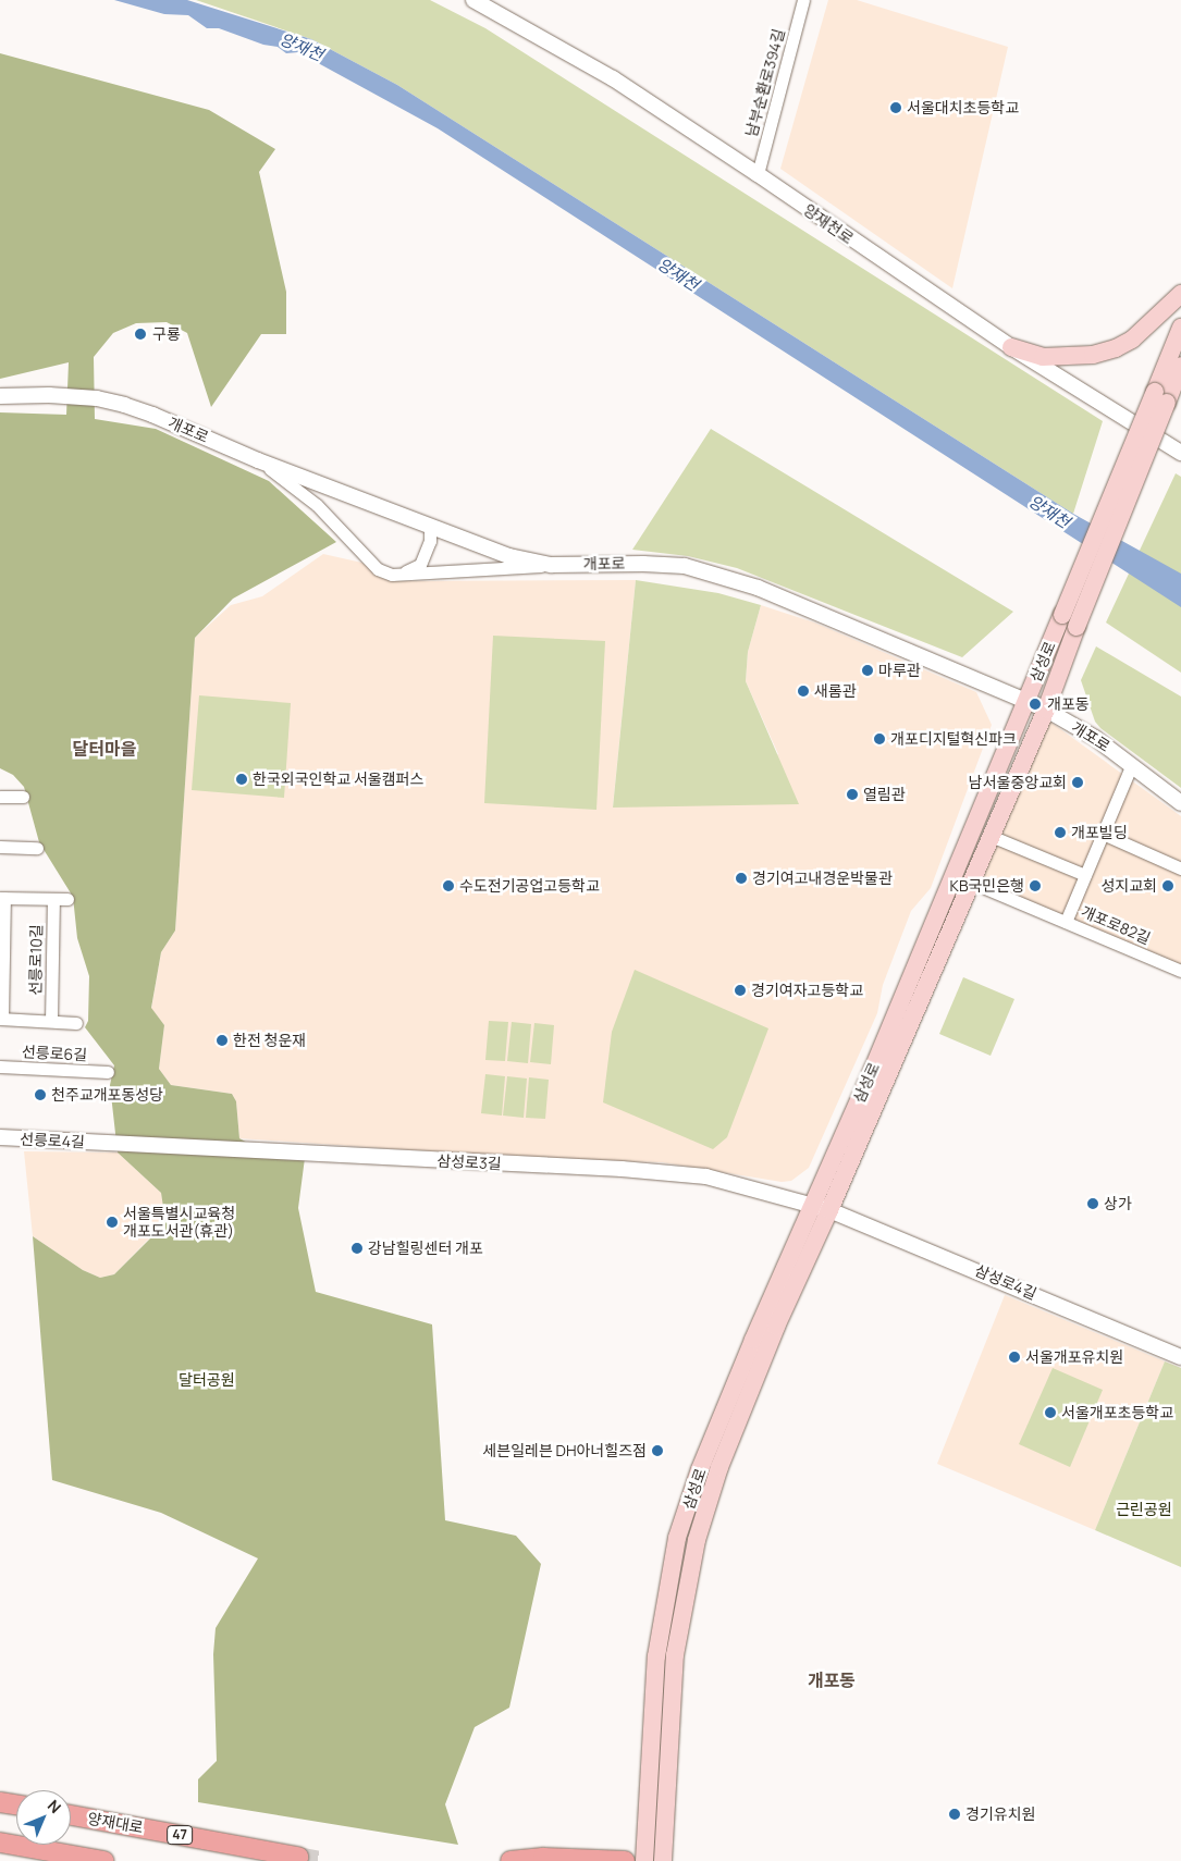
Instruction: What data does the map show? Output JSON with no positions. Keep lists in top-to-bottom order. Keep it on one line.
{"streets":{"main road":["삼성로","양재대로","47"],"street":["남부순환로394길","양재천로","개포로","개포로82길","선릉로10길","선릉로6길","선릉로4길","삼성로3길","삼성로4길"]},"crossings":[["남부순환로394길","양재천로"],["개포로","삼성로"],["개포로","개포로82길"],["삼성로","삼성로3길"],["삼성로","삼성로4길"],["선릉로4길","삼성로3길"],["삼성로3길","삼성로4길"]],"districts":["달터마을","개포동"],"water":["양재천"],"parks":["달터공원","근린공원"],"places":["서울대치초등학교","구룡","마루관","새롬관","개포동","개포디지털혁신파크","한국외국인학교 서울캠퍼스","남서울중앙교회","열림관","개포빌딩","경기여고내경운박물관","수도전기공업고등학교","KB국민은행","성지교회","경기여자고등학교","한전 청운재","천주교개포동성당","상가","서울특별시교육청 개포도서관(휴관)","강남힐링센터 개포","서울개포유치원","서울개포초등학교","세븐일레븐 DH아너힐즈점","경기유치원"],"north":"top right"}
